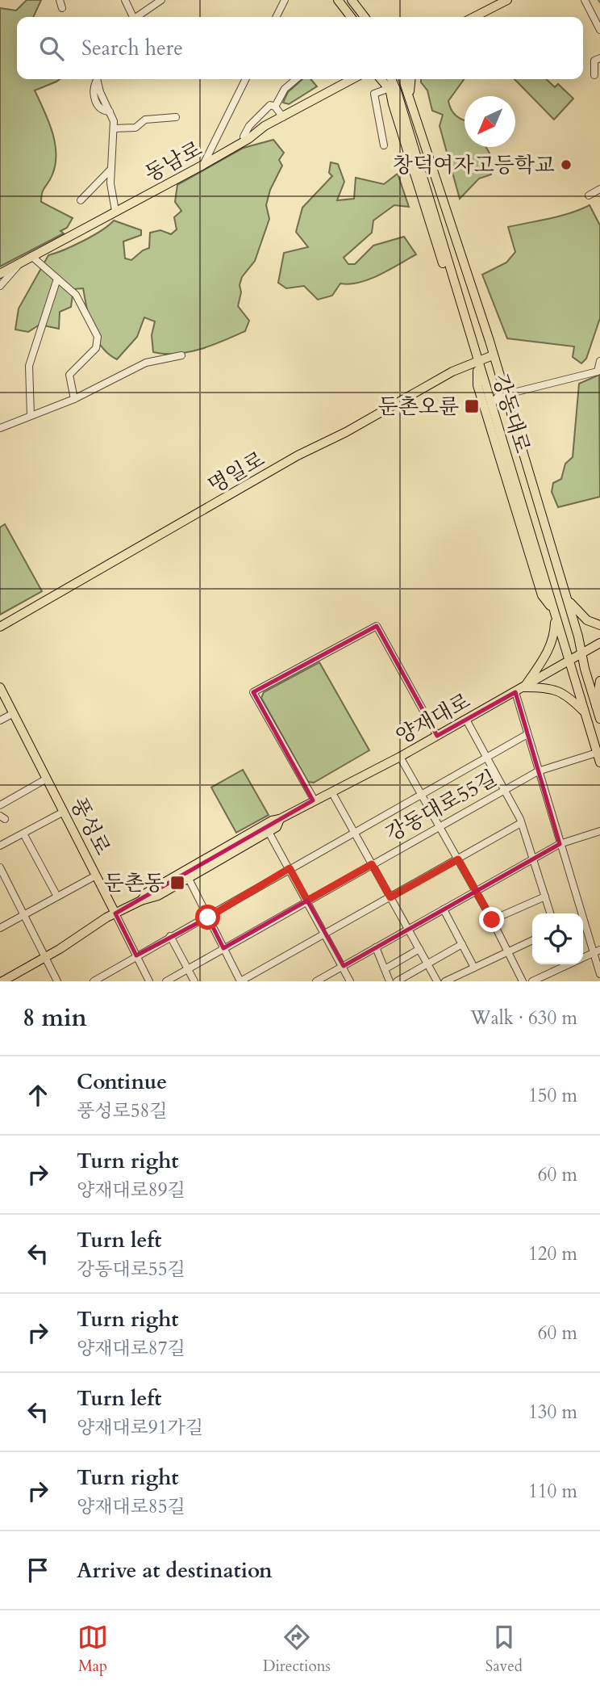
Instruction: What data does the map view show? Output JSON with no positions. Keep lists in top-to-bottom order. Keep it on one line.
{"streets":{"main road":["동남로","강동대로","명일로","양재대로","풍성로"],"street":["강동대로55길"]},"crossings":[["강동대로","명일로"],["강동대로","양재대로"],["강동대로","강동대로55길"],["양재대로","풍성로"]],"places":{"other":["창덕여자고등학교"],"transit":["둔촌오륜","둔촌동"]},"north":"bottom left","page":{"search":"Search here","heading":["8 min","Walk · 630 m"],"list":[["Continue","풍성로58길","150 m"],["Turn right","양재대로89길","60 m"],["Turn left","강동대로55길","120 m"],["Turn right","양재대로87길","60 m"],["Turn left","양재대로91가길","130 m"],["Turn right","양재대로85길","110 m"],"Arrive at destination"],"nav":["Map","Directions","Saved"]}}
